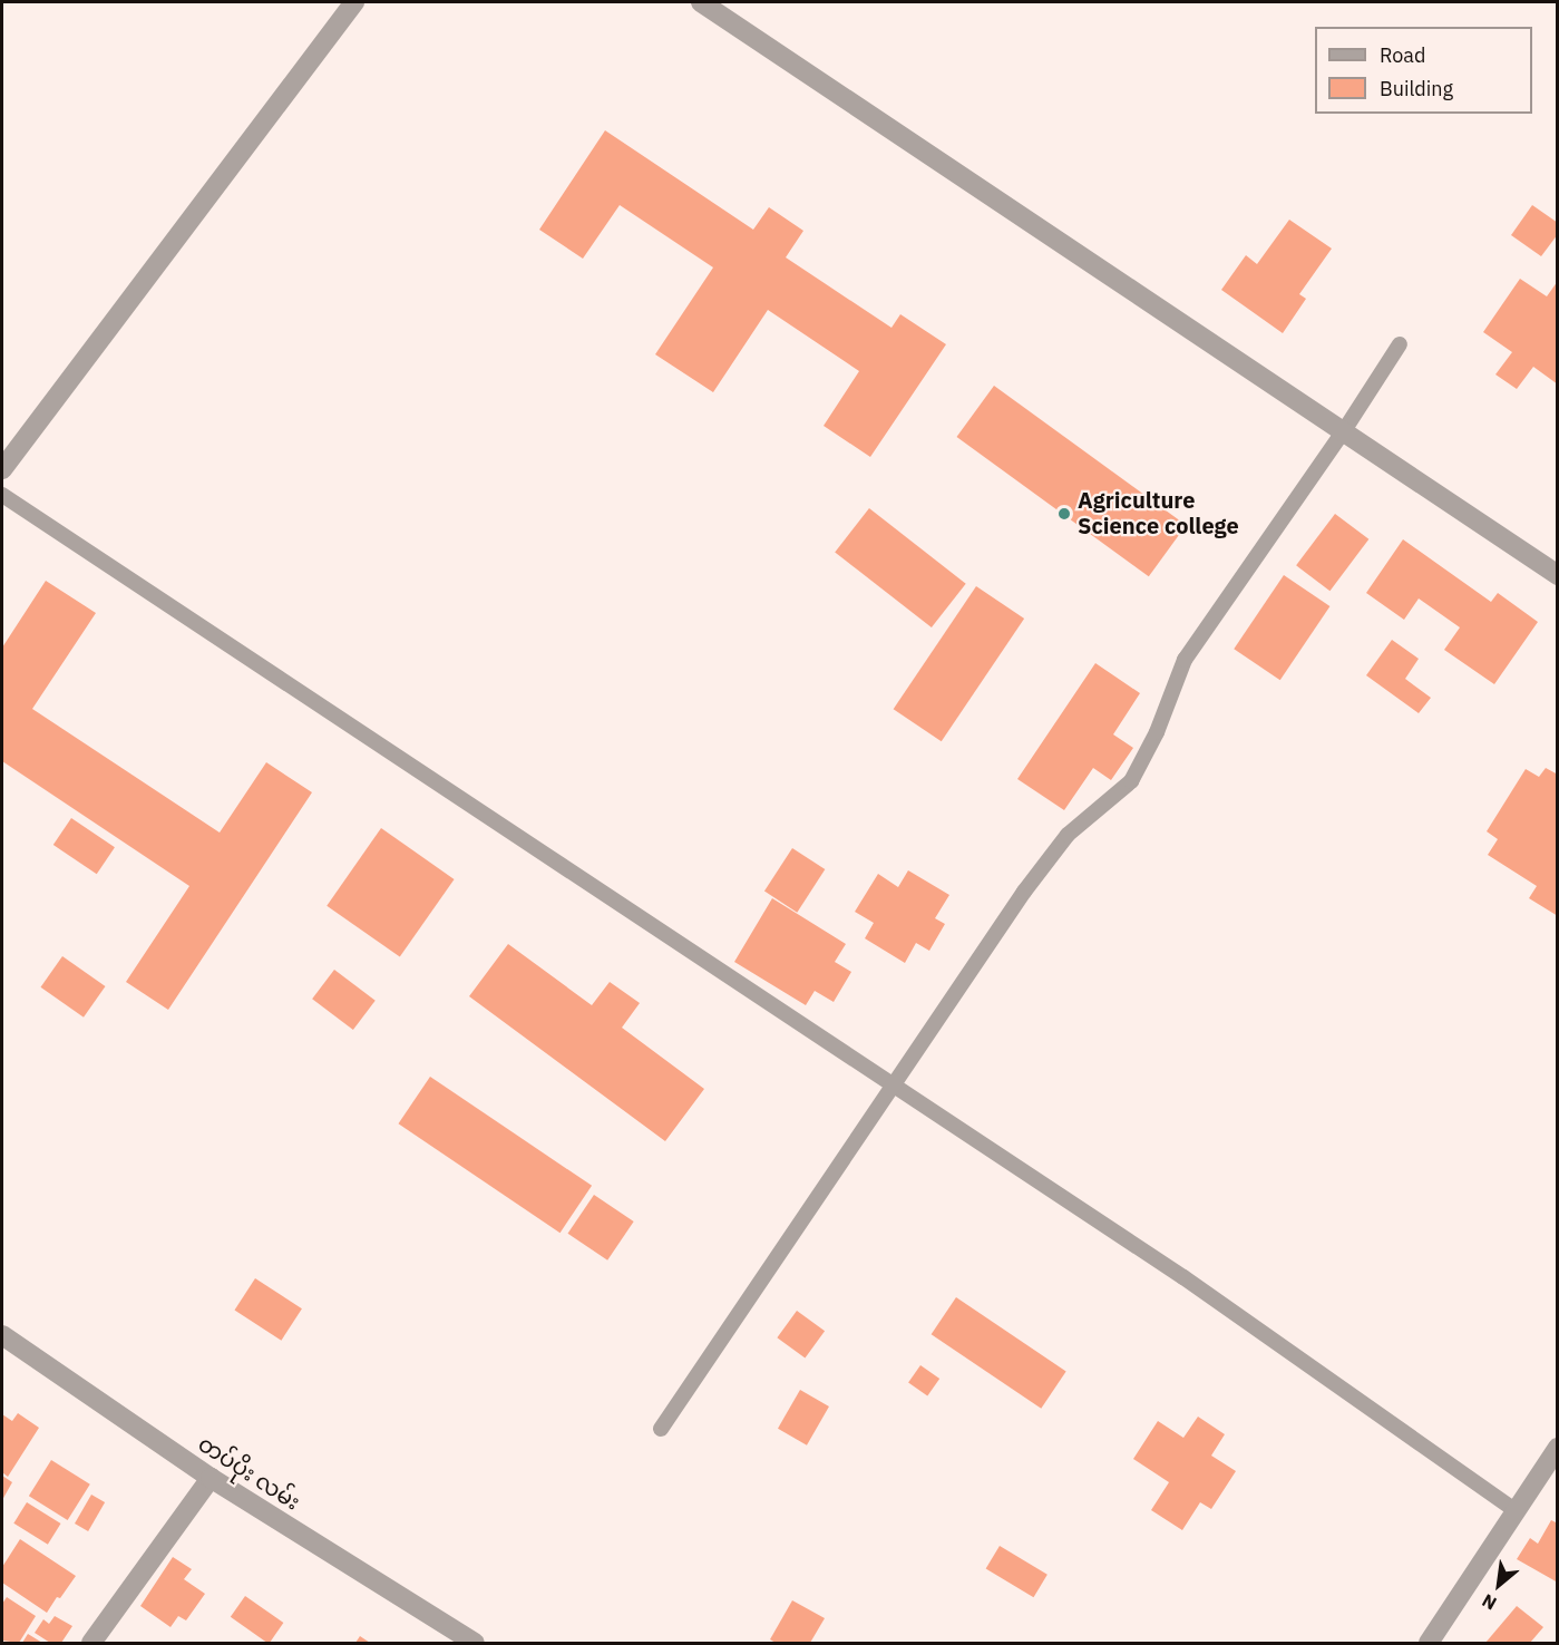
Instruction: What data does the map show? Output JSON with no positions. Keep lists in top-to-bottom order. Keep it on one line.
{"streets":{"street":["တပ်ပိုး လမ်း"]},"places":["Agriculture Science college"],"legend":["Road","Building"],"north":"bottom left"}
